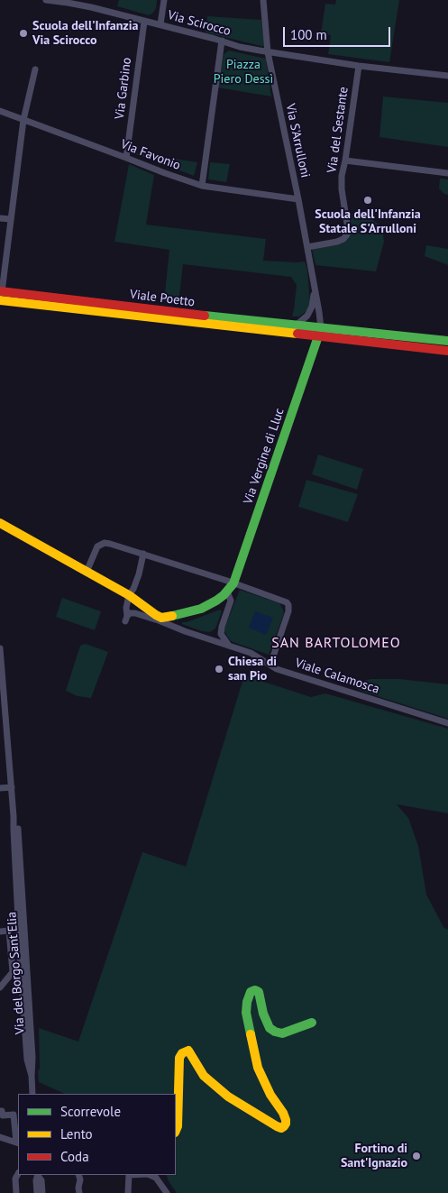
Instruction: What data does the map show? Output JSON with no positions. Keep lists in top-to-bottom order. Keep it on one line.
{"streets":{"street":["Via Scirocco","Via Garbino","Via del Sestante","Via S'Arrulloni","Via Favonio","Viale Poetto","Via Vergine di Lluc","Viale Calamosca","Via del Borgo Sant'Elia"]},"crossings":[["Via Scirocco","Via Garbino"],["Via Scirocco","Via del Sestante"],["Via Scirocco","Via S'Arrulloni"],["Via Garbino","Via Favonio"],["Via del Sestante","Via S'Arrulloni"],["Via S'Arrulloni","Via Favonio"],["Via S'Arrulloni","Viale Poetto"],["Via S'Arrulloni","Via Vergine di Lluc"],["Viale Poetto","Via Vergine di Lluc"]],"districts":["SAN BARTOLOMEO"],"parks":["Piazza Piero Dessì"],"places":["Scuola dell'Infanzia Via Scirocco","Scuola dell'Infanzia Statale S'Arrulloni","Chiesa di san Pio","Fortino di Sant'Ignazio"],"legend":["Scorrevole","Lento","Coda"],"scale_bar":"100 m"}
